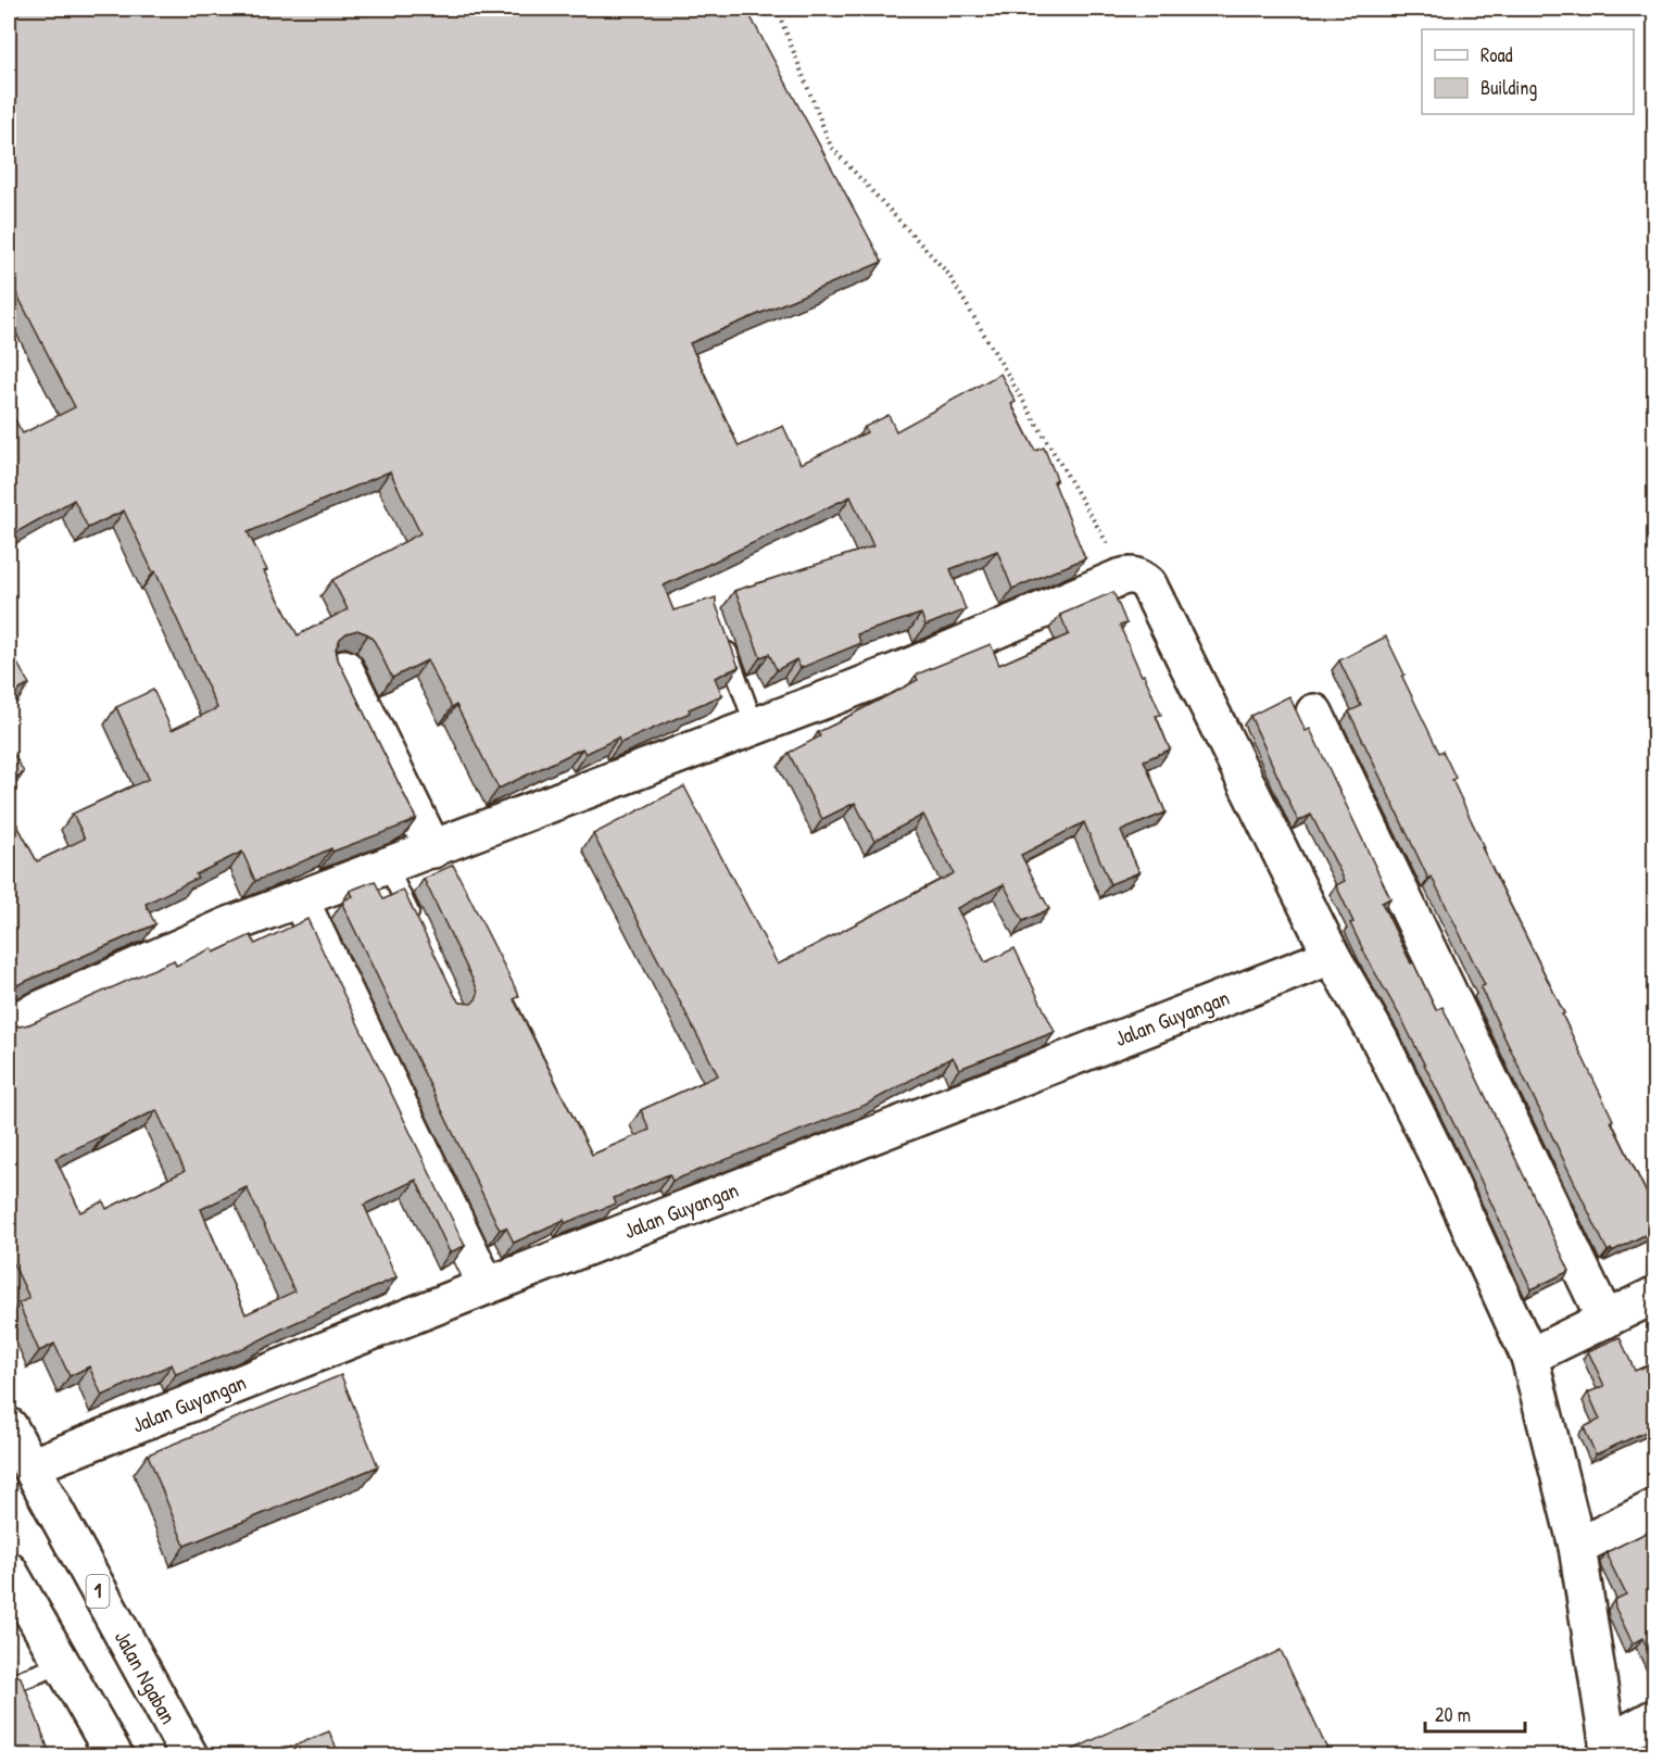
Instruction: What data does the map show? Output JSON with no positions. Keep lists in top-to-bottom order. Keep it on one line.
{"streets":{"main road":["Jalan Guyangan","1","Jalan Ngaban"]},"crossings":[["Jalan Guyangan","Jalan Ngaban"]],"legend":["Road","Building"],"scale_bar":"20 m"}
